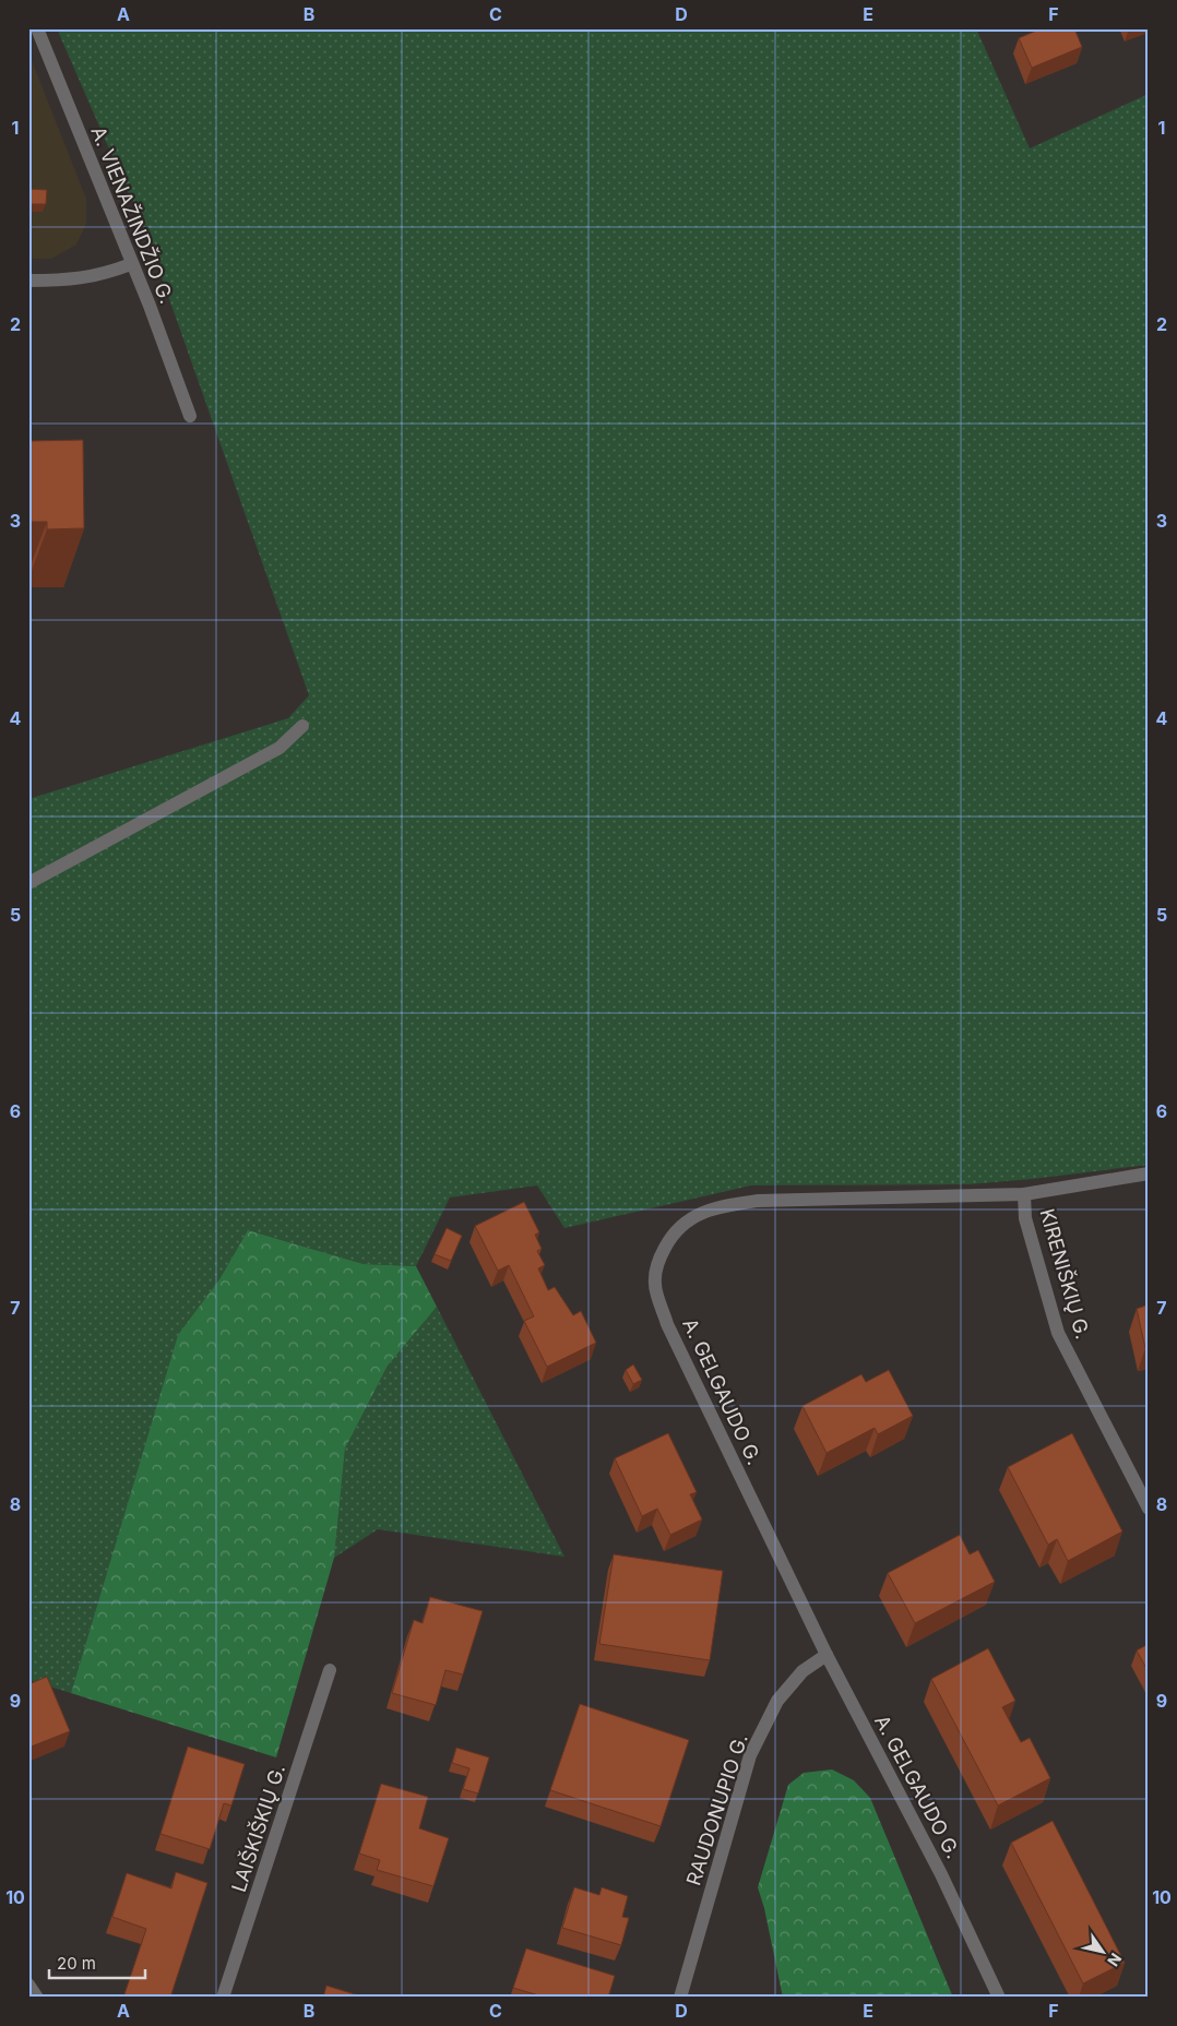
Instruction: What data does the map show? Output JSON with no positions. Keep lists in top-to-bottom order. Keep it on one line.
{"streets":{"street":["A. VIENAŽINDŽIO G.","KIRENIŠKIŲ G.","A. GELGAUDO G.","RAUDONUPIO G.","LAIŠKIŠKIŲ G."]},"crossings":[["KIRENIŠKIŲ G.","A. GELGAUDO G."],["A. GELGAUDO G.","RAUDONUPIO G."]],"scale_bar":"20 m","north":"bottom right","grid":{"columns":["A","B","C","D","E","F"],"rows":["1","2","3","4","5","6","7","8","9","10"]}}
